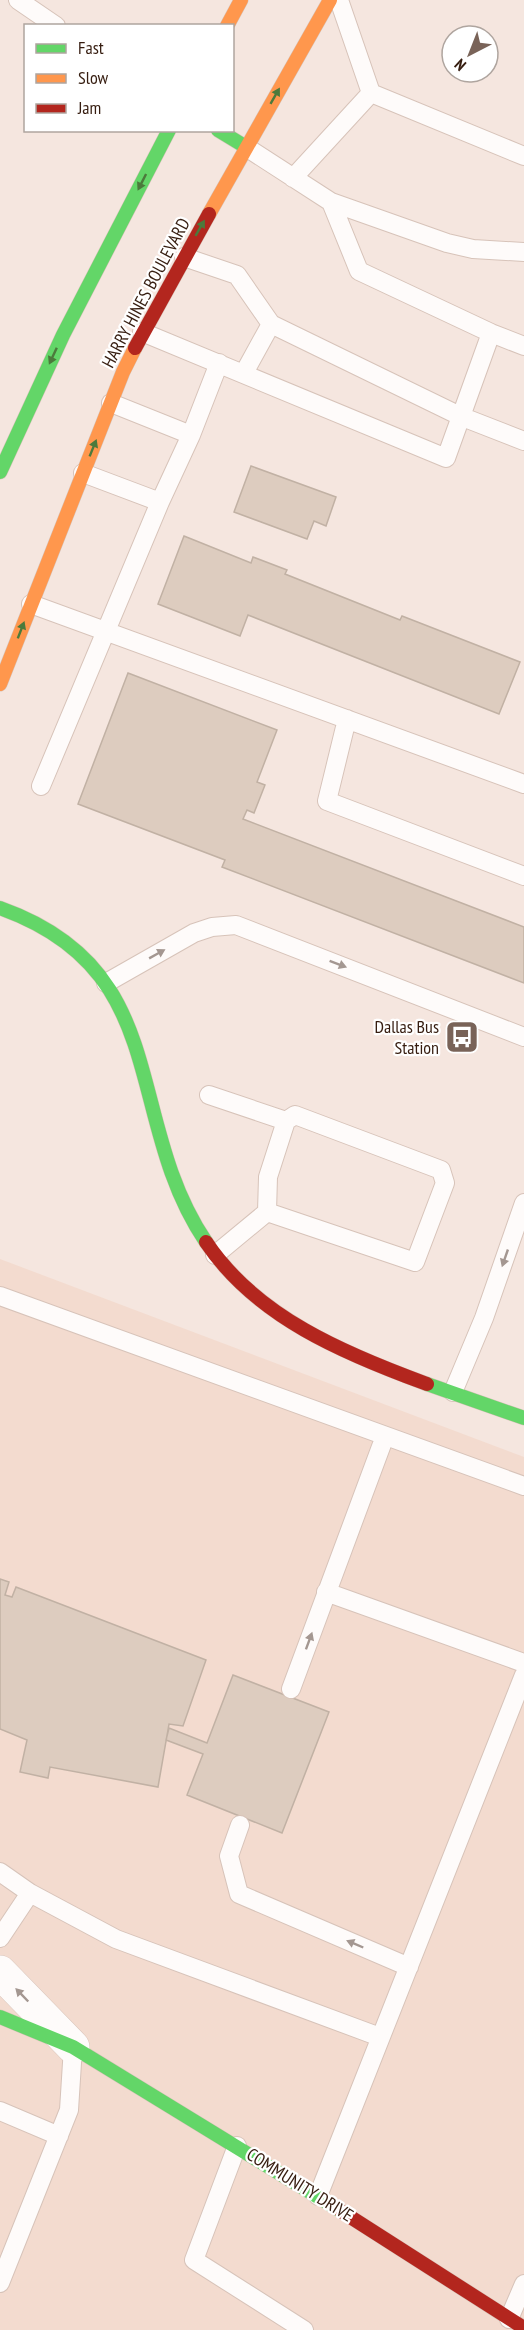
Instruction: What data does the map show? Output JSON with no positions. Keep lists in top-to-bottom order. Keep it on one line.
{"streets":{"street":["HARRY HINES BOULEVARD","COMMUNITY DRIVE"]},"places":{"bus stop":["Dallas Bus Station"]},"legend":["Fast","Slow","Jam"],"north":"bottom left"}
